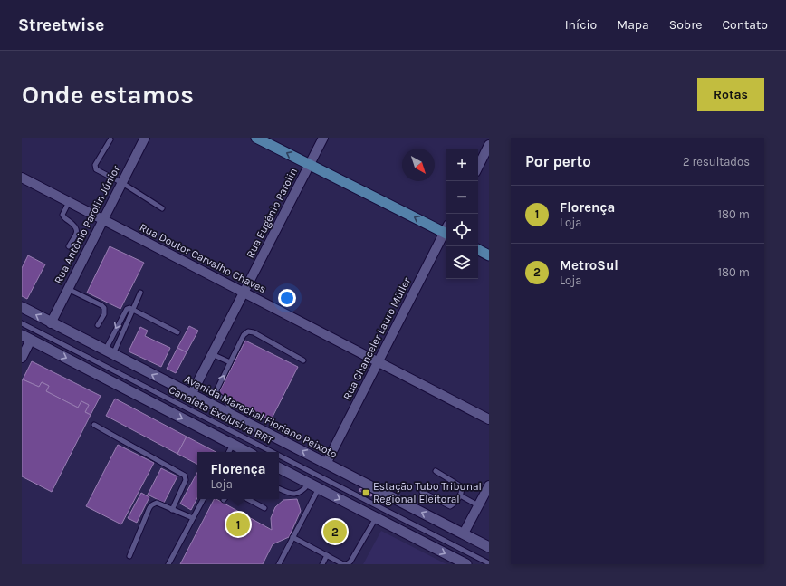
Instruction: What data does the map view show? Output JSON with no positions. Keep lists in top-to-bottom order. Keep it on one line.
{"streets":{"street":["Rua Eugênio Parolin","Rua Antônio Parolin Júnior","Rua Doutor Carvalho Chaves","Rua Chanceler Lauro Müller","Avenida Marechal Floriano Peixoto"],"lane":["Canaleta Exclusiva BRT"]},"crossings":[["Rua Eugênio Parolin","Rua Doutor Carvalho Chaves"],["Rua Eugênio Parolin","Avenida Marechal Floriano Peixoto"],["Rua Antônio Parolin Júnior","Rua Doutor Carvalho Chaves"],["Rua Antônio Parolin Júnior","Avenida Marechal Floriano Peixoto"],["Rua Doutor Carvalho Chaves","Rua Chanceler Lauro Müller"],["Rua Chanceler Lauro Müller","Avenida Marechal Floriano Peixoto"]],"places":{"transit":["Estação Tubo Tribunal Regional Eleitoral"]},"north":"bottom right","page":{"header":"Streetwise","nav":["Início","Mapa","Sobre","Contato"],"buttons":"Rotas","title":"Onde estamos","heading":["Por perto","2 resultados"],"map_buttons":["+","−"],"list":[{"mark":"1","name":"Florença","note":"Loja","value":"180 m"},{"mark":"2","name":"MetroSul","note":"Loja","value":"180 m"}],"popup":["Florença","Loja"],"pins":["1","2"]}}
